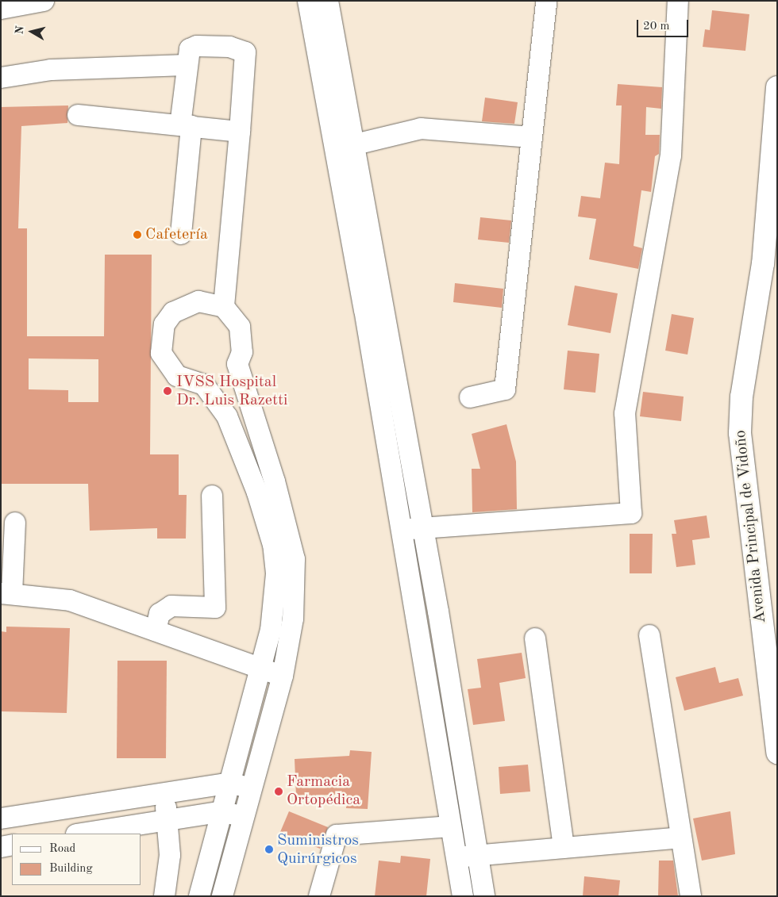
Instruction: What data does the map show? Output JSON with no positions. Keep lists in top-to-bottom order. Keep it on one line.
{"streets":{"main road":["Avenida Principal de Vidoño"]},"places":["Cafetería","IVSS Hospital Dr. Luis Razetti","Farmacia Ortopédica","Suministros Quirúrgicos"],"legend":["Road","Building"],"scale_bar":"20 m","north":"left"}
